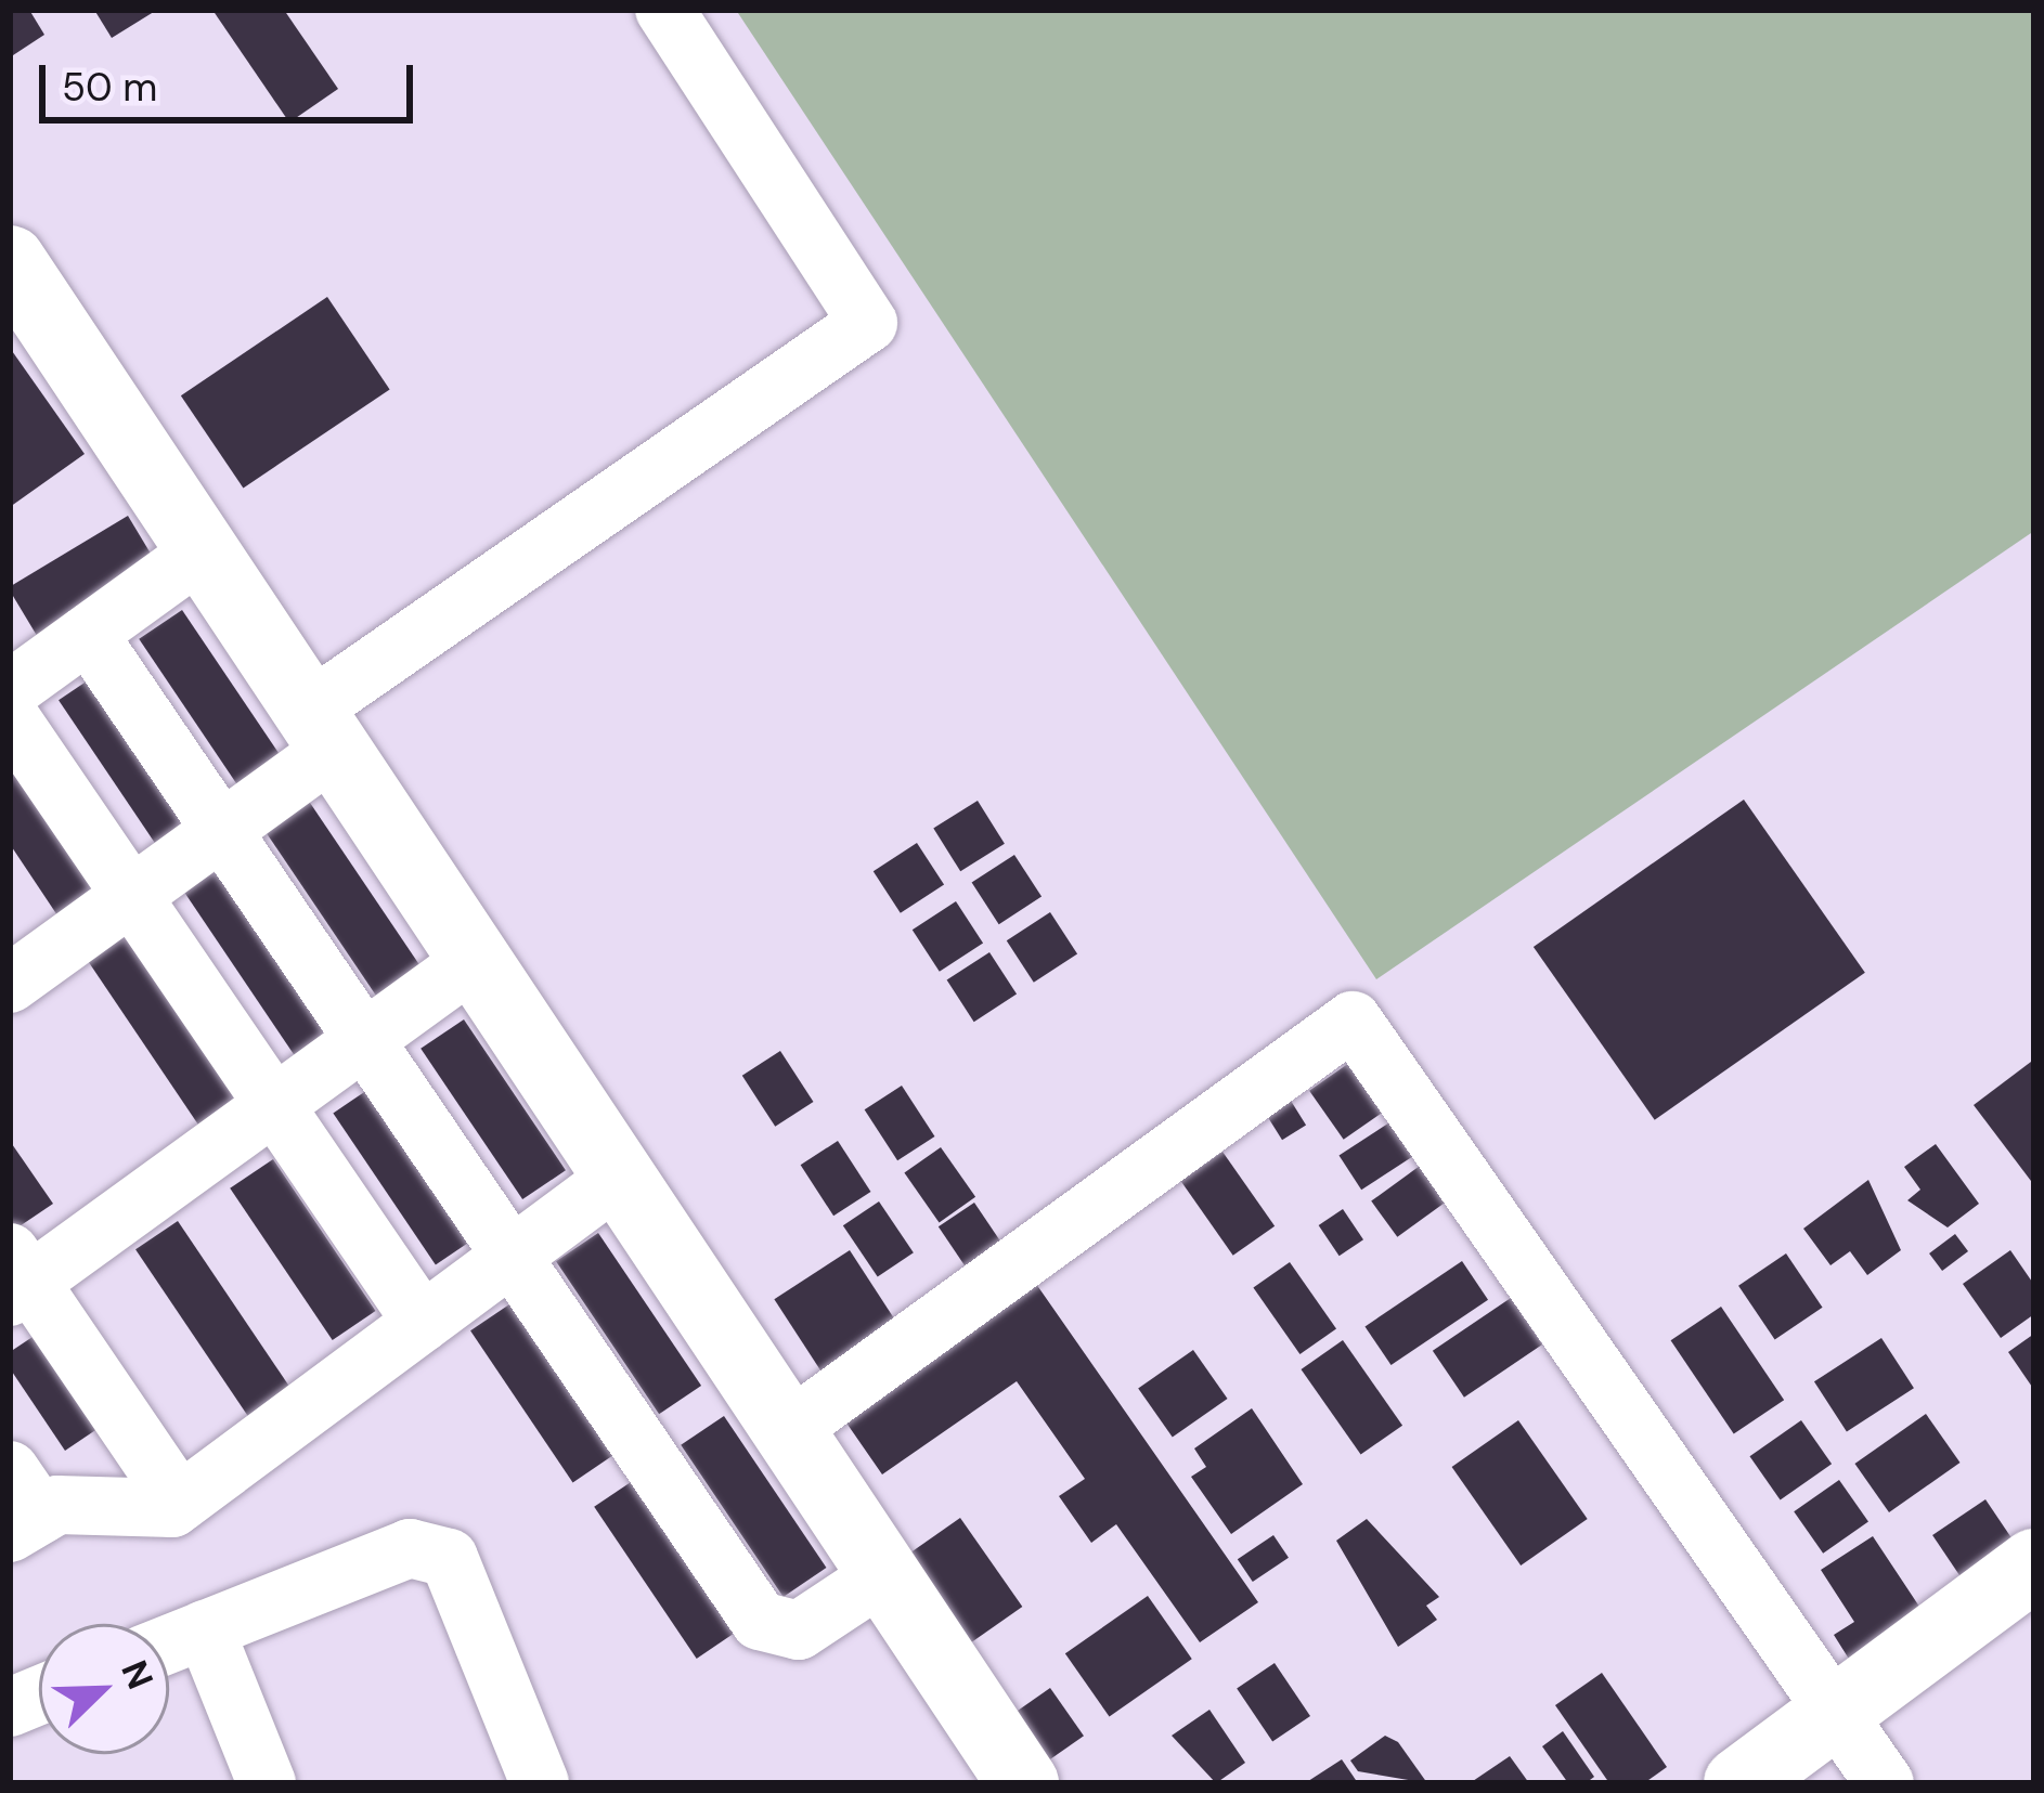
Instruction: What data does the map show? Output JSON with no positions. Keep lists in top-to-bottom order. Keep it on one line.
{"scale_bar":"50 m","north":"top right"}
